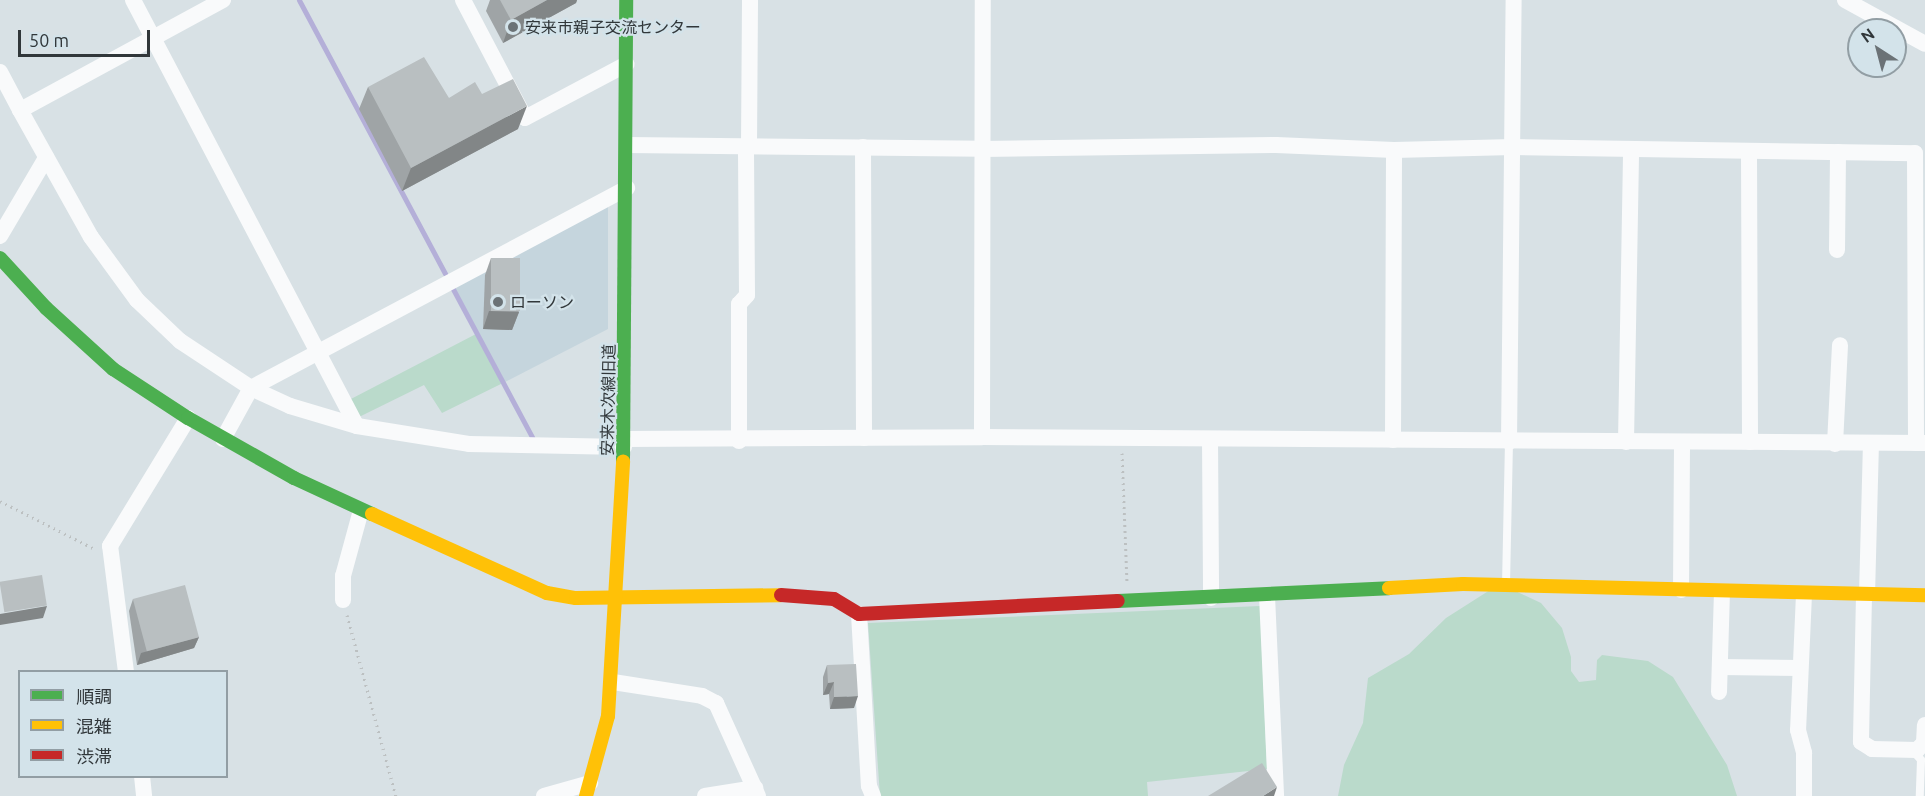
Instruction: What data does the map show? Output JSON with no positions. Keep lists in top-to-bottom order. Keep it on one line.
{"streets":{"street":["安来木次線旧道"]},"places":["安来市親子交流センター","ローソン"],"legend":["順調","混雑","渋滞"],"scale_bar":"50 m","north":"top left"}
